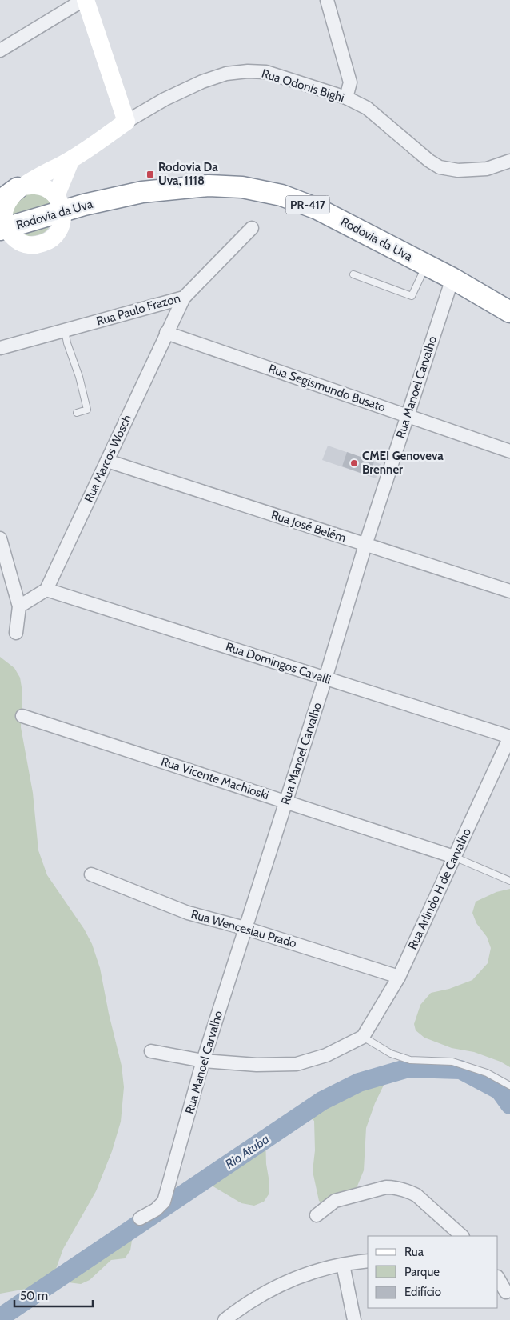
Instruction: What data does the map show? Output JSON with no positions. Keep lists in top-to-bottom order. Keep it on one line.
{"streets":{"highway":["PR-417","Rodovia da Uva"],"main road":["Rua Odonis Bighi"],"street":["Rua Paulo Frazon","Rua Manoel Carvalho","Rua Segismundo Busato","Rua Marcos Wosch","Rua José Belém","Rua Domingos Cavalli","Rua Vicente Machioski","Rua Arlindo H de Carvalho","Rua Wenceslau Prado"]},"crossings":[["Rua Odonis Bighi","Rodovia da Uva"],["Rodovia da Uva","Rua Manoel Carvalho"],["Rua Paulo Frazon","Rua Marcos Wosch"],["Rua Manoel Carvalho","Rua Segismundo Busato"],["Rua Manoel Carvalho","Rua José Belém"],["Rua Manoel Carvalho","Rua Domingos Cavalli"],["Rua Manoel Carvalho","Rua Vicente Machioski"],["Rua Manoel Carvalho","Rua Wenceslau Prado"],["Rua Segismundo Busato","Rua Marcos Wosch"],["Rua Marcos Wosch","Rua José Belém"],["Rua Marcos Wosch","Rua Domingos Cavalli"],["Rua Domingos Cavalli","Rua Arlindo H de Carvalho"],["Rua Vicente Machioski","Rua Arlindo H de Carvalho"],["Rua Arlindo H de Carvalho","Rua Wenceslau Prado"]],"water":["Rio Atuba"],"places":{"transit":["Rodovia Da Uva, 1118"],"other":["CMEI Genoveva Brenner"]},"legend":["Rua","Parque","Edifício"],"scale_bar":"50 m"}
